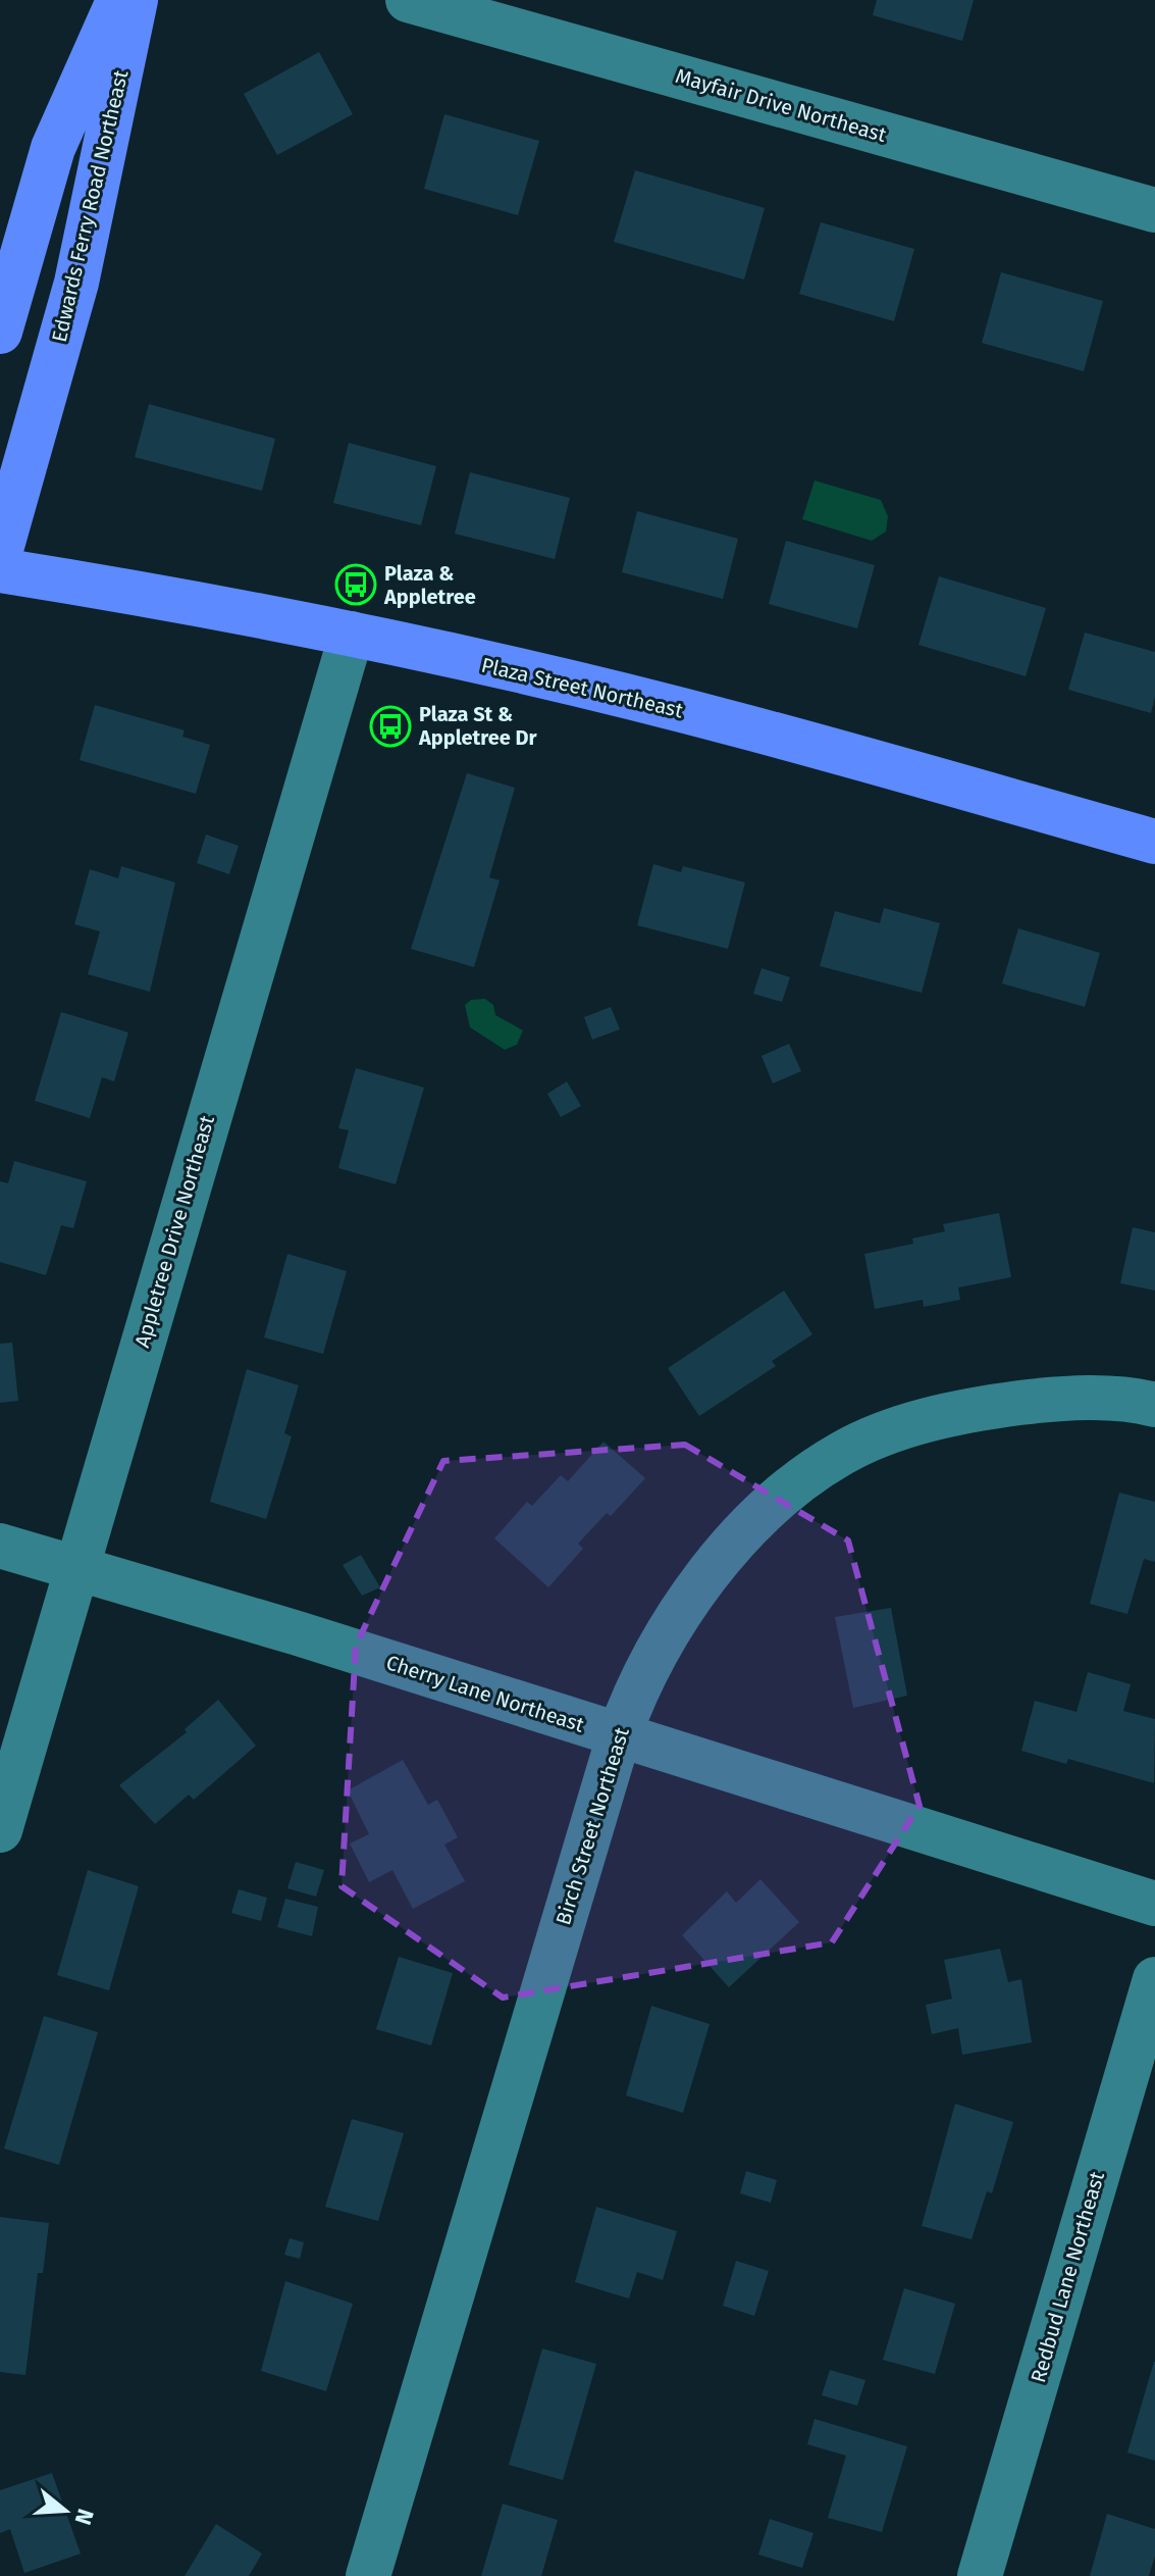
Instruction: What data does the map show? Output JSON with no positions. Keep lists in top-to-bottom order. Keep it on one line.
{"streets":{"main road":["Edwards Ferry Road Northeast","Plaza Street Northeast"],"street":["Mayfair Drive Northeast","Appletree Drive Northeast","Cherry Lane Northeast","Birch Street Northeast","Redbud Lane Northeast"]},"crossings":[["Plaza Street Northeast","Appletree Drive Northeast"],["Appletree Drive Northeast","Cherry Lane Northeast"],["Cherry Lane Northeast","Birch Street Northeast"]],"places":{"bus stop":["Plaza & Appletree","Plaza St & Appletree Dr"]},"north":"right"}
